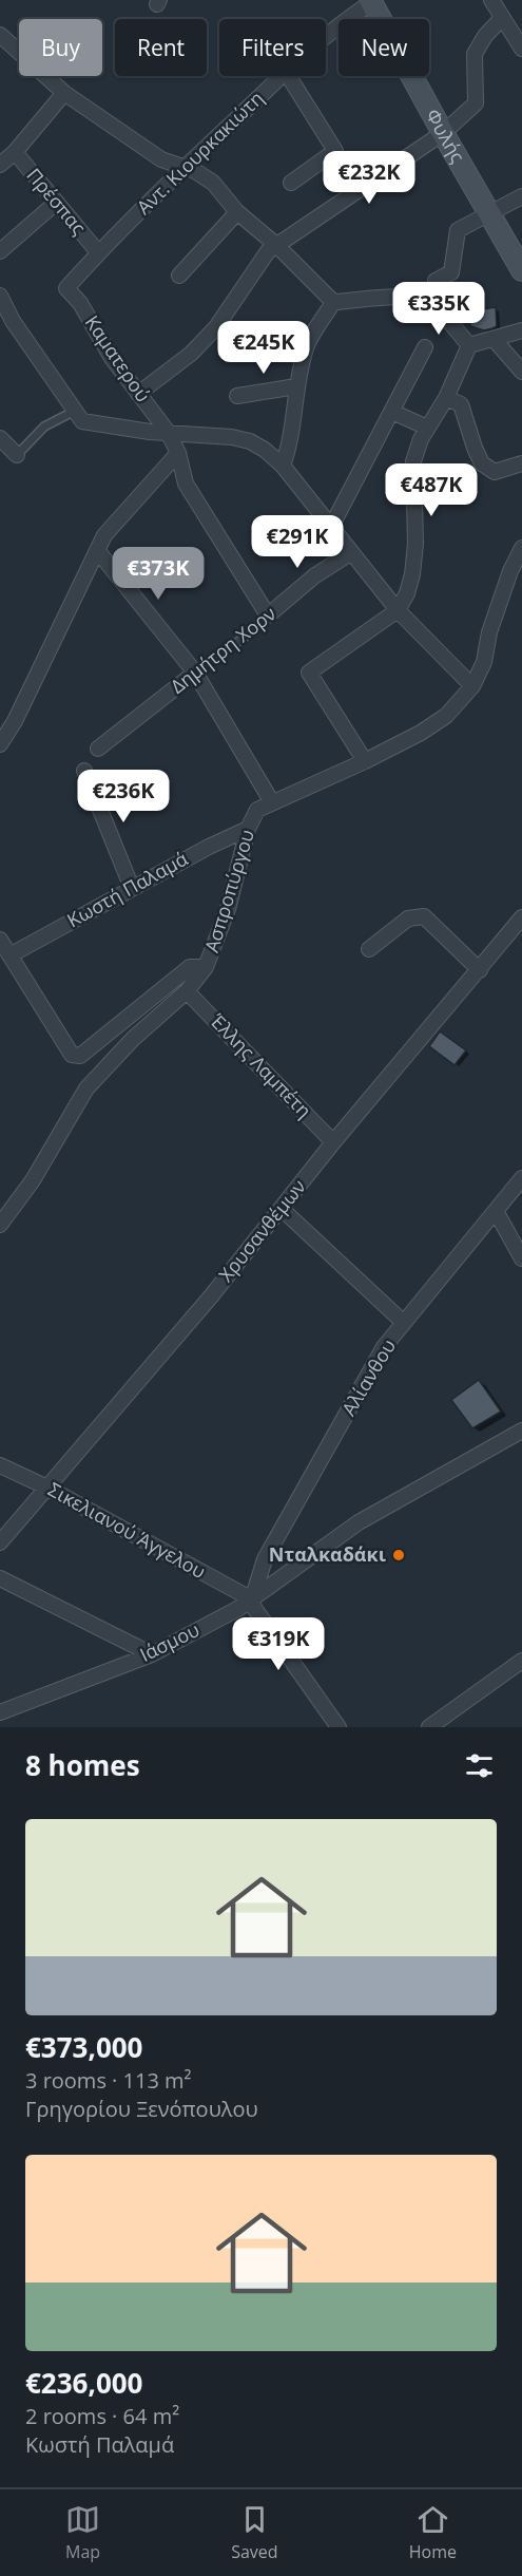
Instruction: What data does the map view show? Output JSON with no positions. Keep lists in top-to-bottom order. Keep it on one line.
{"streets":{"main road":["Φυλής"],"street":["Αντ. Κιουρκακιώτη","Πρέσπας","Καματερού","Δημήτρη Χορν","Κωστή Παλαμά","Ασπροπύργου","Έλλης Λαμπέτη","Χρυσανθέμων","Αλίανθου","Σικελιανού Άγγελου","Ιάσμου"]},"crossings":[["Φυλής","Αντ. Κιουρκακιώτη"],["Αντ. Κιουρκακιώτη","Πρέσπας"],["Αντ. Κιουρκακιώτη","Καματερού"],["Καματερού","Δημήτρη Χορν"],["Κωστή Παλαμά","Ασπροπύργου"],["Ασπροπύργου","Έλλης Λαμπέτη"],["Έλλης Λαμπέτη","Χρυσανθέμων"],["Χρυσανθέμων","Σικελιανού Άγγελου"],["Αλίανθου","Σικελιανού Άγγελου"],["Αλίανθου","Ιάσμου"],["Σικελιανού Άγγελου","Ιάσμου"]],"places":["Νταλκαδάκι"],"page":{"chip":["Buy","Rent","Filters","New"],"price":["€232K","€335K","€245K","€487K","€291K","€373K","€236K","€319K"],"heading":"8 homes","list":[{"name":"€373,000","note":"3 rooms · 113 m² · Γρηγορίου Ξενόπουλου"},{"name":"€236,000","note":"2 rooms · 64 m² · Κωστή Παλαμά"}],"tabs":["Map","Saved","Home"]}}
